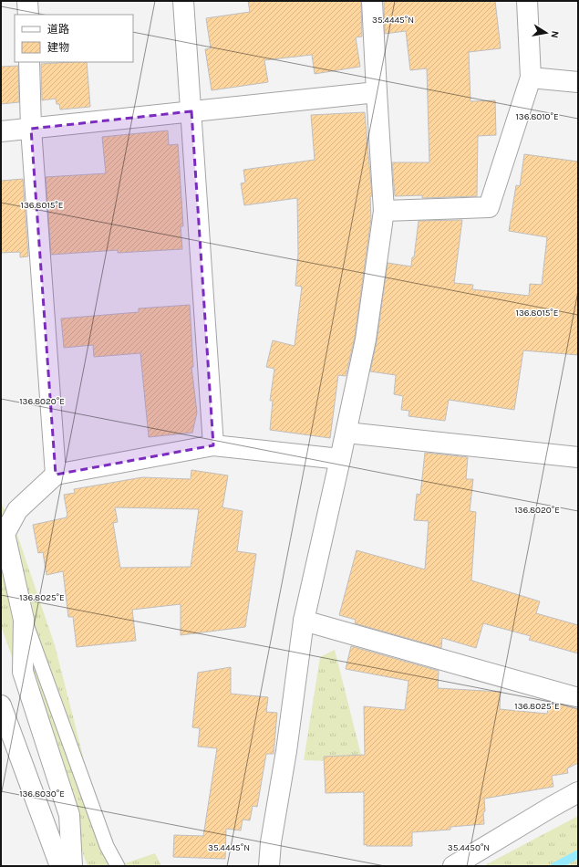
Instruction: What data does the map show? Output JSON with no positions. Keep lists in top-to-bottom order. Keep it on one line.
{"legend":["道路","建物"],"north":"right","coordinates":["35.4445°N","136.8010°E","136.8015°E","136.8020°E","136.8025°E","136.8030°E","35.4450°N"]}
